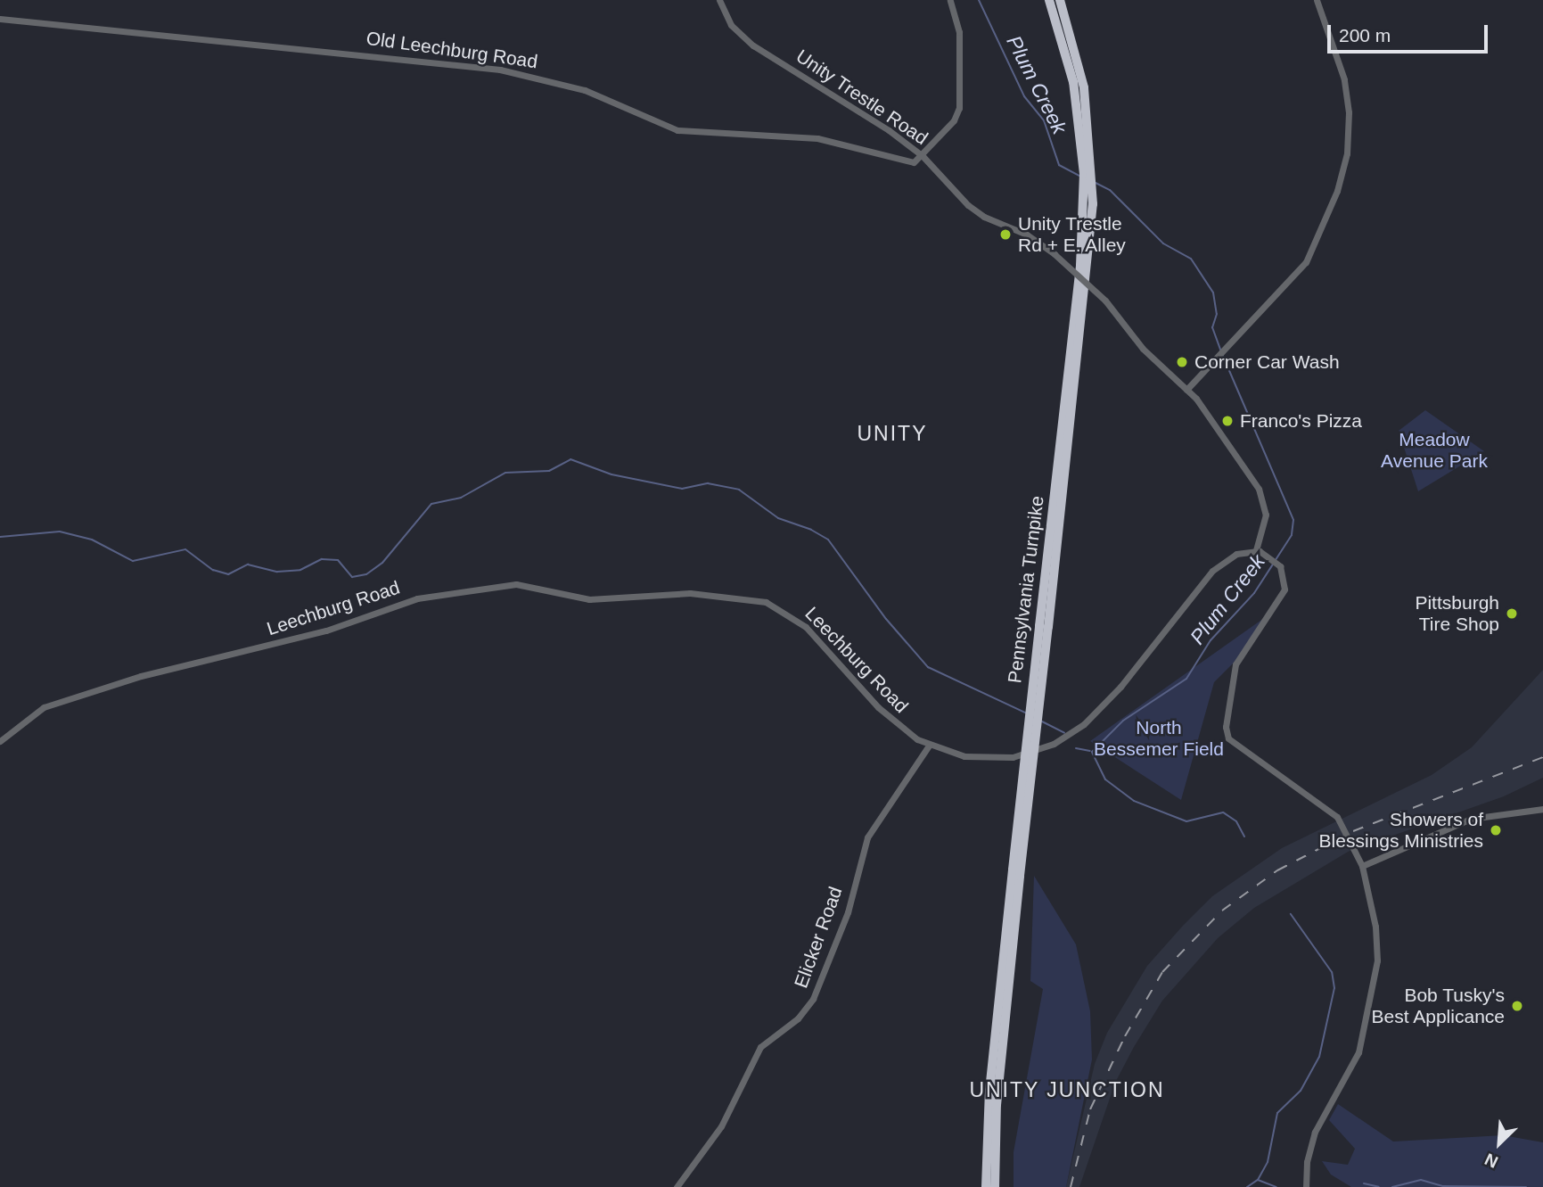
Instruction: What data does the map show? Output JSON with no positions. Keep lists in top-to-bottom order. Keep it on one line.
{"streets":{"highway":["Pennsylvania Turnpike"],"street":["Old Leechburg Road","Unity Trestle Road","Leechburg Road","Elicker Road"]},"crossings":[["Old Leechburg Road","Unity Trestle Road"],["Unity Trestle Road","Leechburg Road"],["Leechburg Road","Elicker Road"]],"districts":["UNITY","UNITY JUNCTION"],"water":["Plum Creek"],"parks":["Meadow Avenue Park","North Bessemer Field"],"places":["Unity Trestle Rd + E. Alley","Corner Car Wash","Franco's Pizza","Pittsburgh Tire Shop","Showers of Blessings Ministries","Bob Tusky's Best Applicance"],"scale_bar":"200 m","north":"bottom left"}
